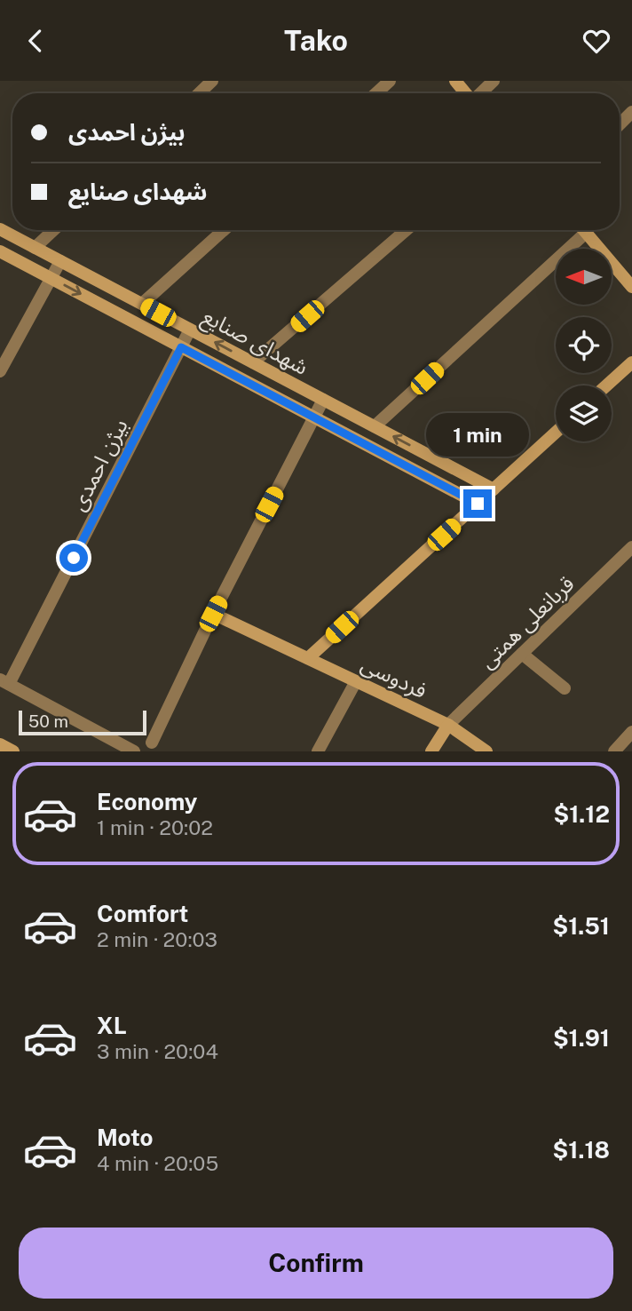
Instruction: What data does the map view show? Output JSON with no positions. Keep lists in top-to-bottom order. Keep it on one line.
{"streets":{"street":["شهدای صنایع","بیژن احمدی","قربانعلی همتی","فردوسی"]},"crossings":[["شهدای صنایع","بیژن احمدی"],["قربانعلی همتی","فردوسی"]],"scale_bar":"50 m","north":"left","page":{"header":"Tako","banner":["بیژن احمدی","شهدای صنایع"],"bubble":"1 min","scale":"50 m","list":[{"name":"Economy","note":"1 min · 20:02","value":"$1.12"},{"name":"Comfort","note":"2 min · 20:03","value":"$1.51"},{"name":"XL","note":"3 min · 20:04","value":"$1.91"},{"name":"Moto","note":"4 min · 20:05","value":"$1.18"}],"buttons":"Confirm"}}
